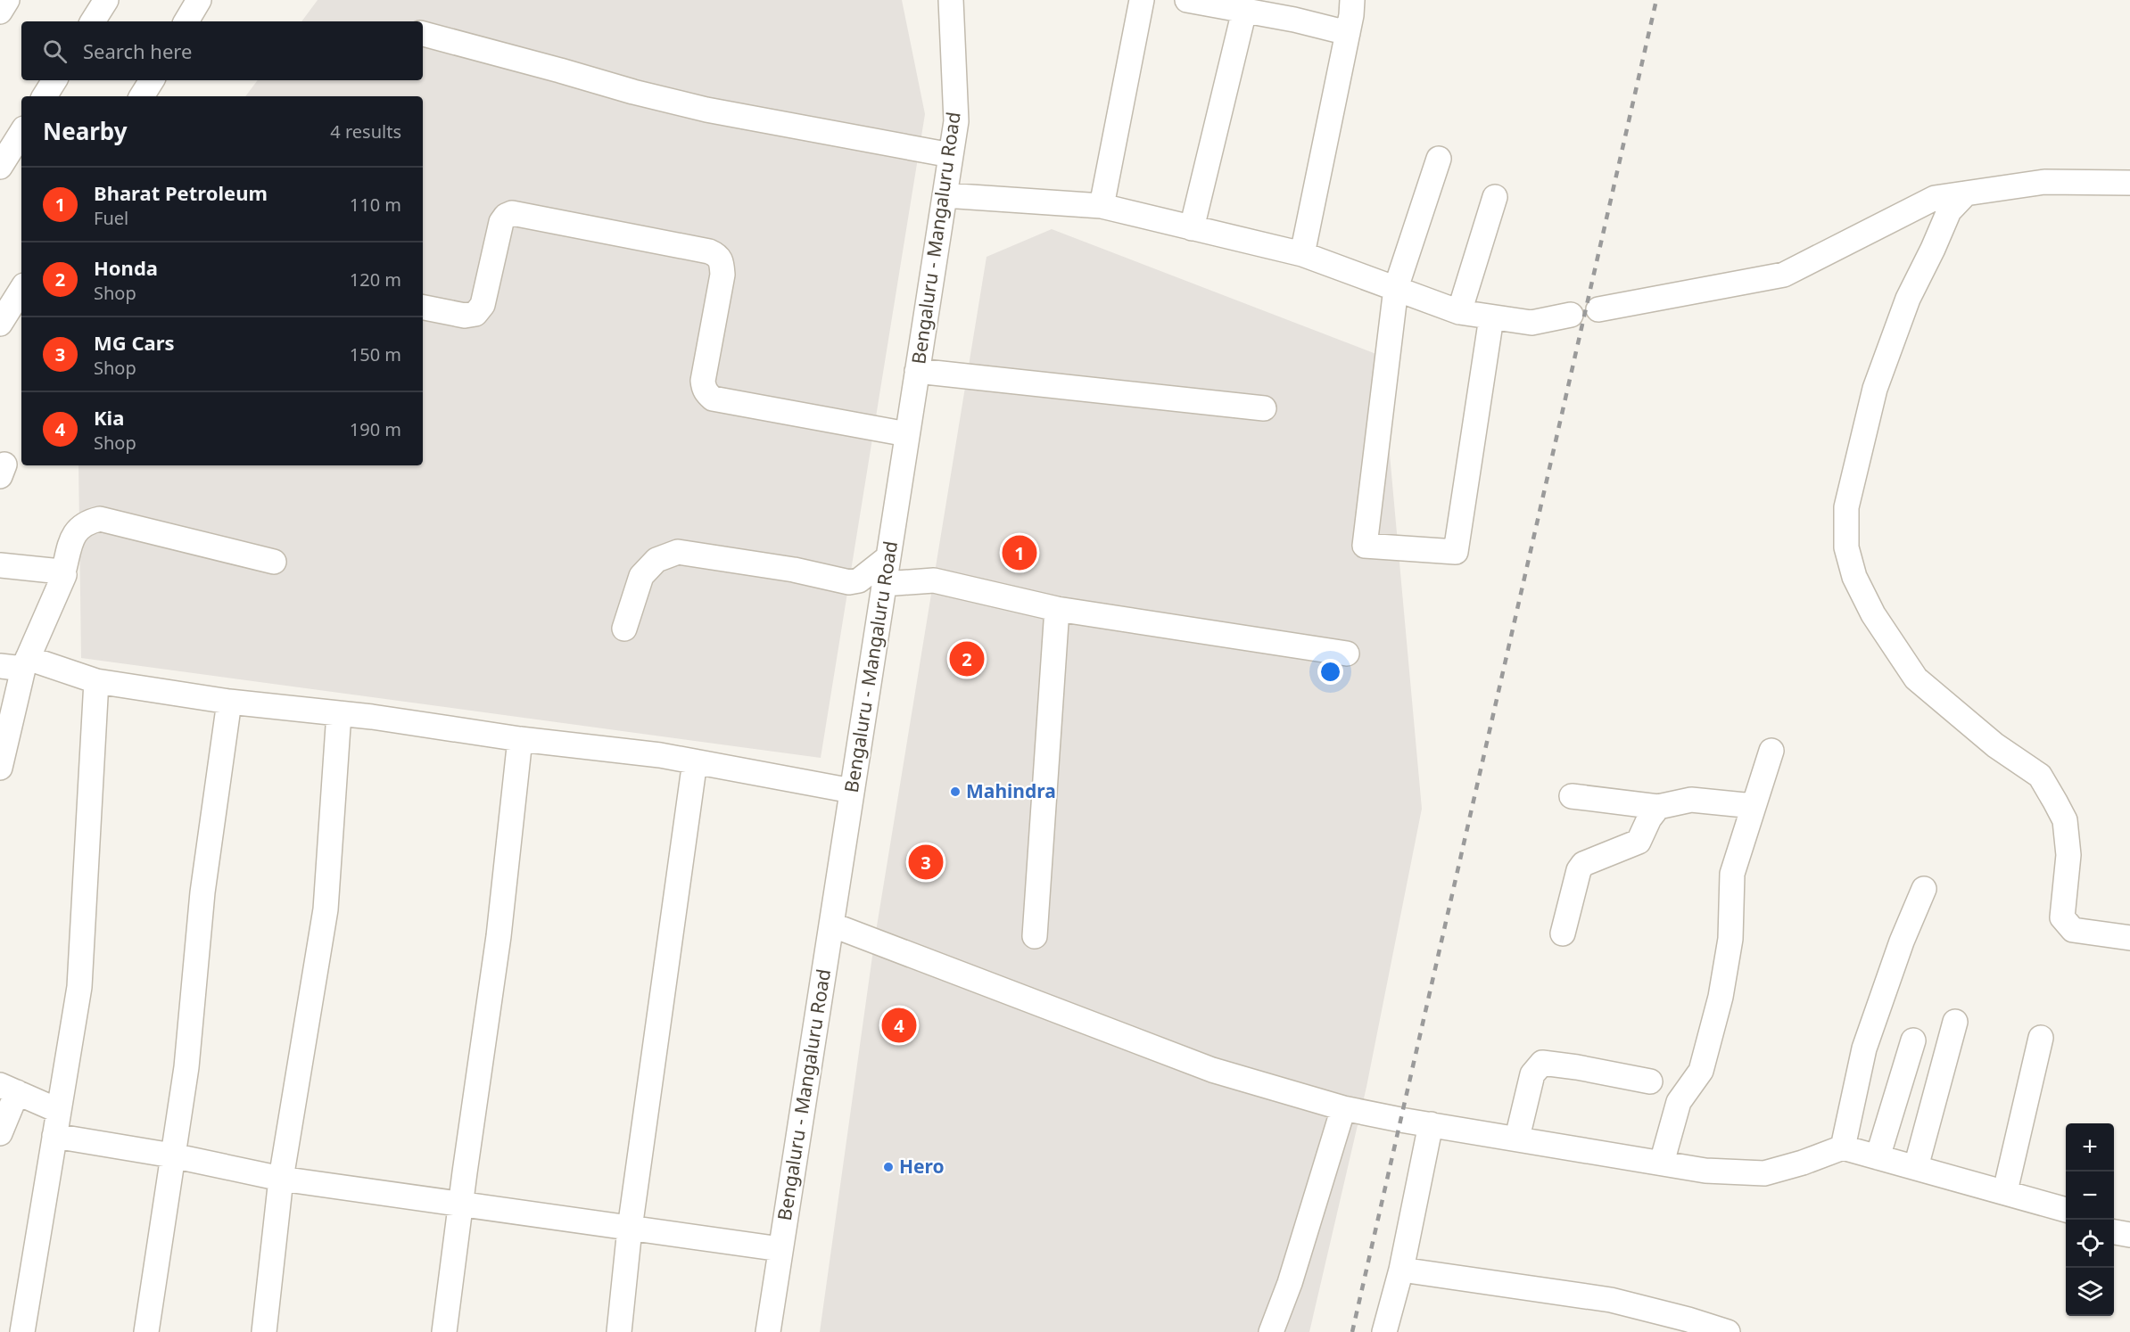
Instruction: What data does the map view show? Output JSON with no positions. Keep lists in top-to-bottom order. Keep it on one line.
{"streets":{"street":["Bengaluru - Mangaluru Road"]},"places":["Mahindra","Hero"],"page":{"search":"Search here","heading":["Nearby","4 results"],"list":[{"mark":"1","name":"Bharat Petroleum","note":"Fuel","value":"110 m"},{"mark":"2","name":"Honda","note":"Shop","value":"120 m"},{"mark":"3","name":"MG Cars","note":"Shop","value":"150 m"},{"mark":"4","name":"Kia","note":"Shop","value":"190 m"}],"pins":["1","2","3","4"],"map_buttons":["+","−"]}}
